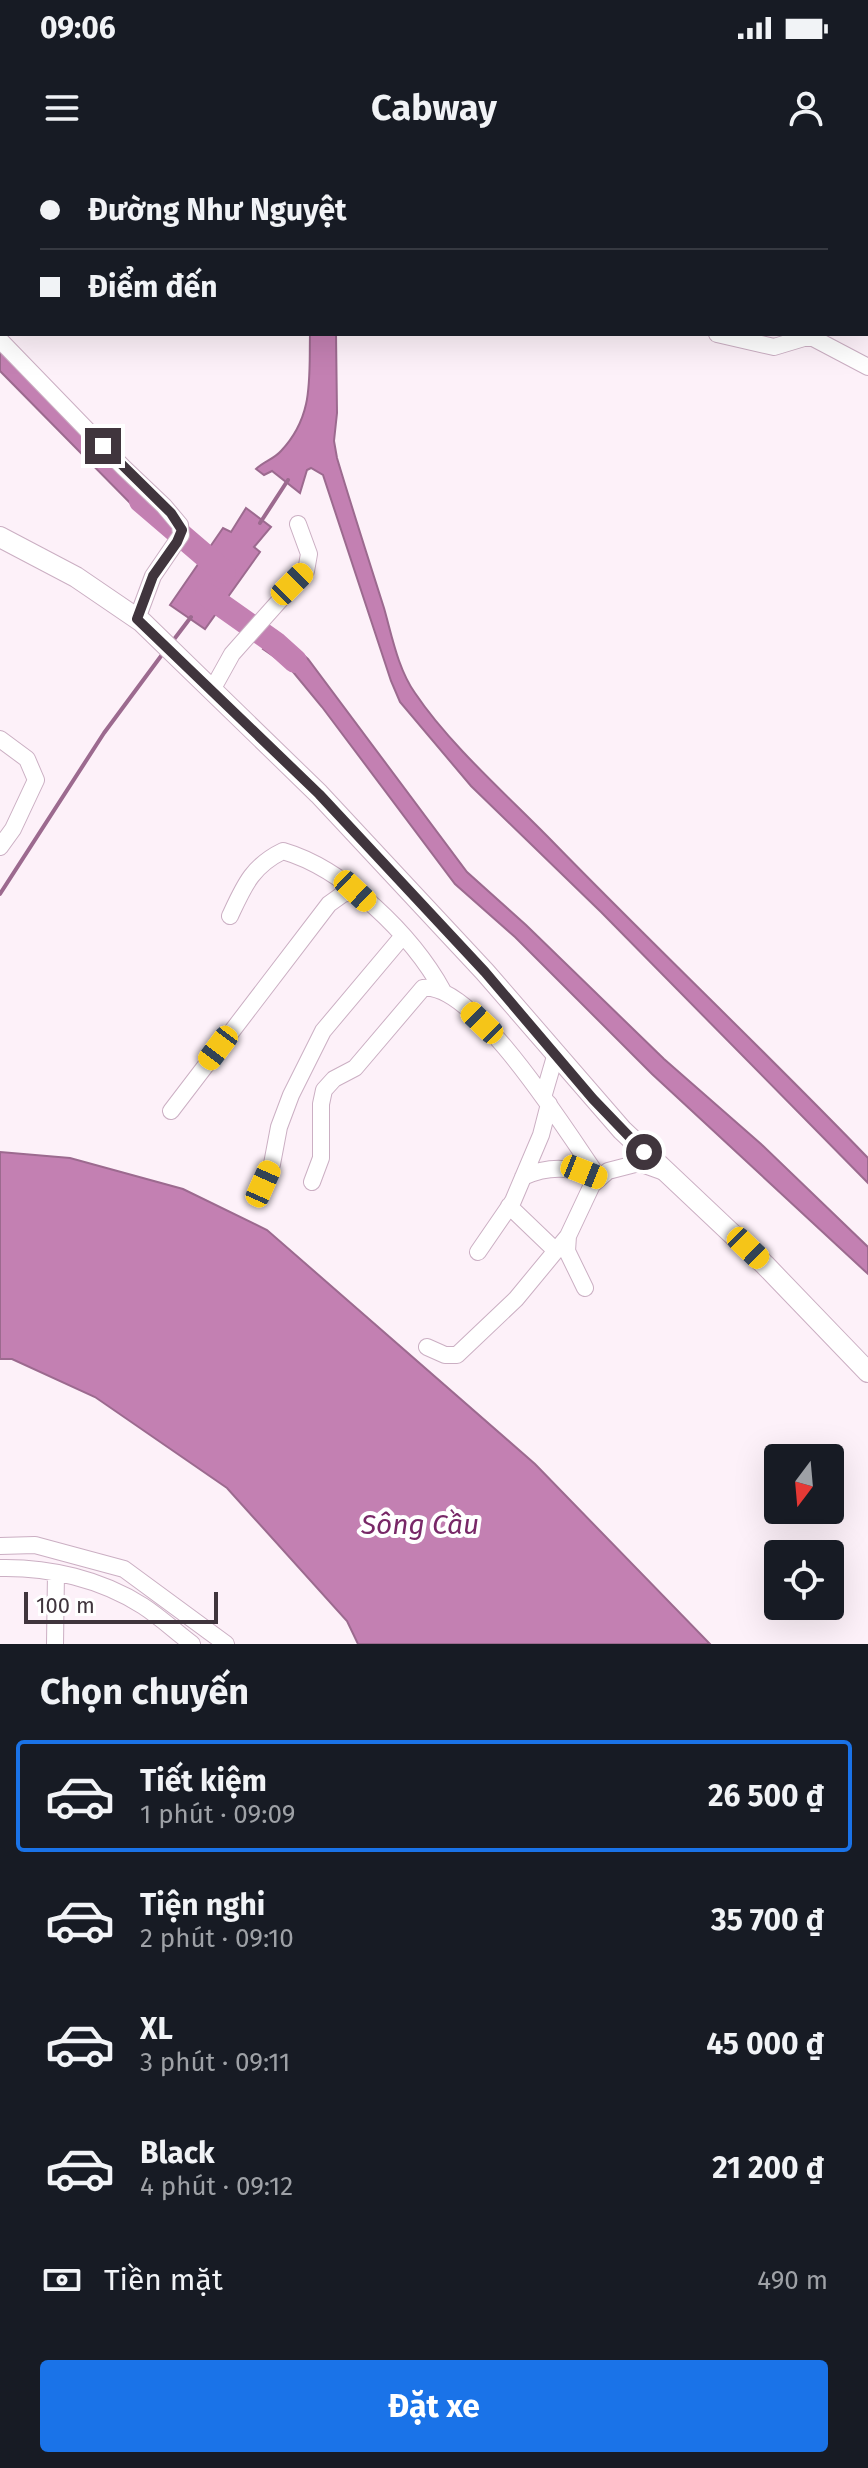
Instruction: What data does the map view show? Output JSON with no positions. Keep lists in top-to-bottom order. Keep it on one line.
{"water":["Sông Cầu"],"scale_bar":"100 m","north":"bottom","page":{"status":"09:06","header":"Cabway","banner":["Đường Như Nguyệt","Điểm đến"],"scale":"100 m","heading":"Chọn chuyến","list":[{"name":"Tiết kiệm","note":"1 phút · 09:09","value":"26 500 ₫"},{"name":"Tiện nghi","note":"2 phút · 09:10","value":"35 700 ₫"},{"name":"XL","note":"3 phút · 09:11","value":"45 000 ₫"},{"name":"Black","note":"4 phút · 09:12","value":"21 200 ₫"}],"pay":["Tiền mặt","490 m"],"buttons":"Đặt xe"}}
